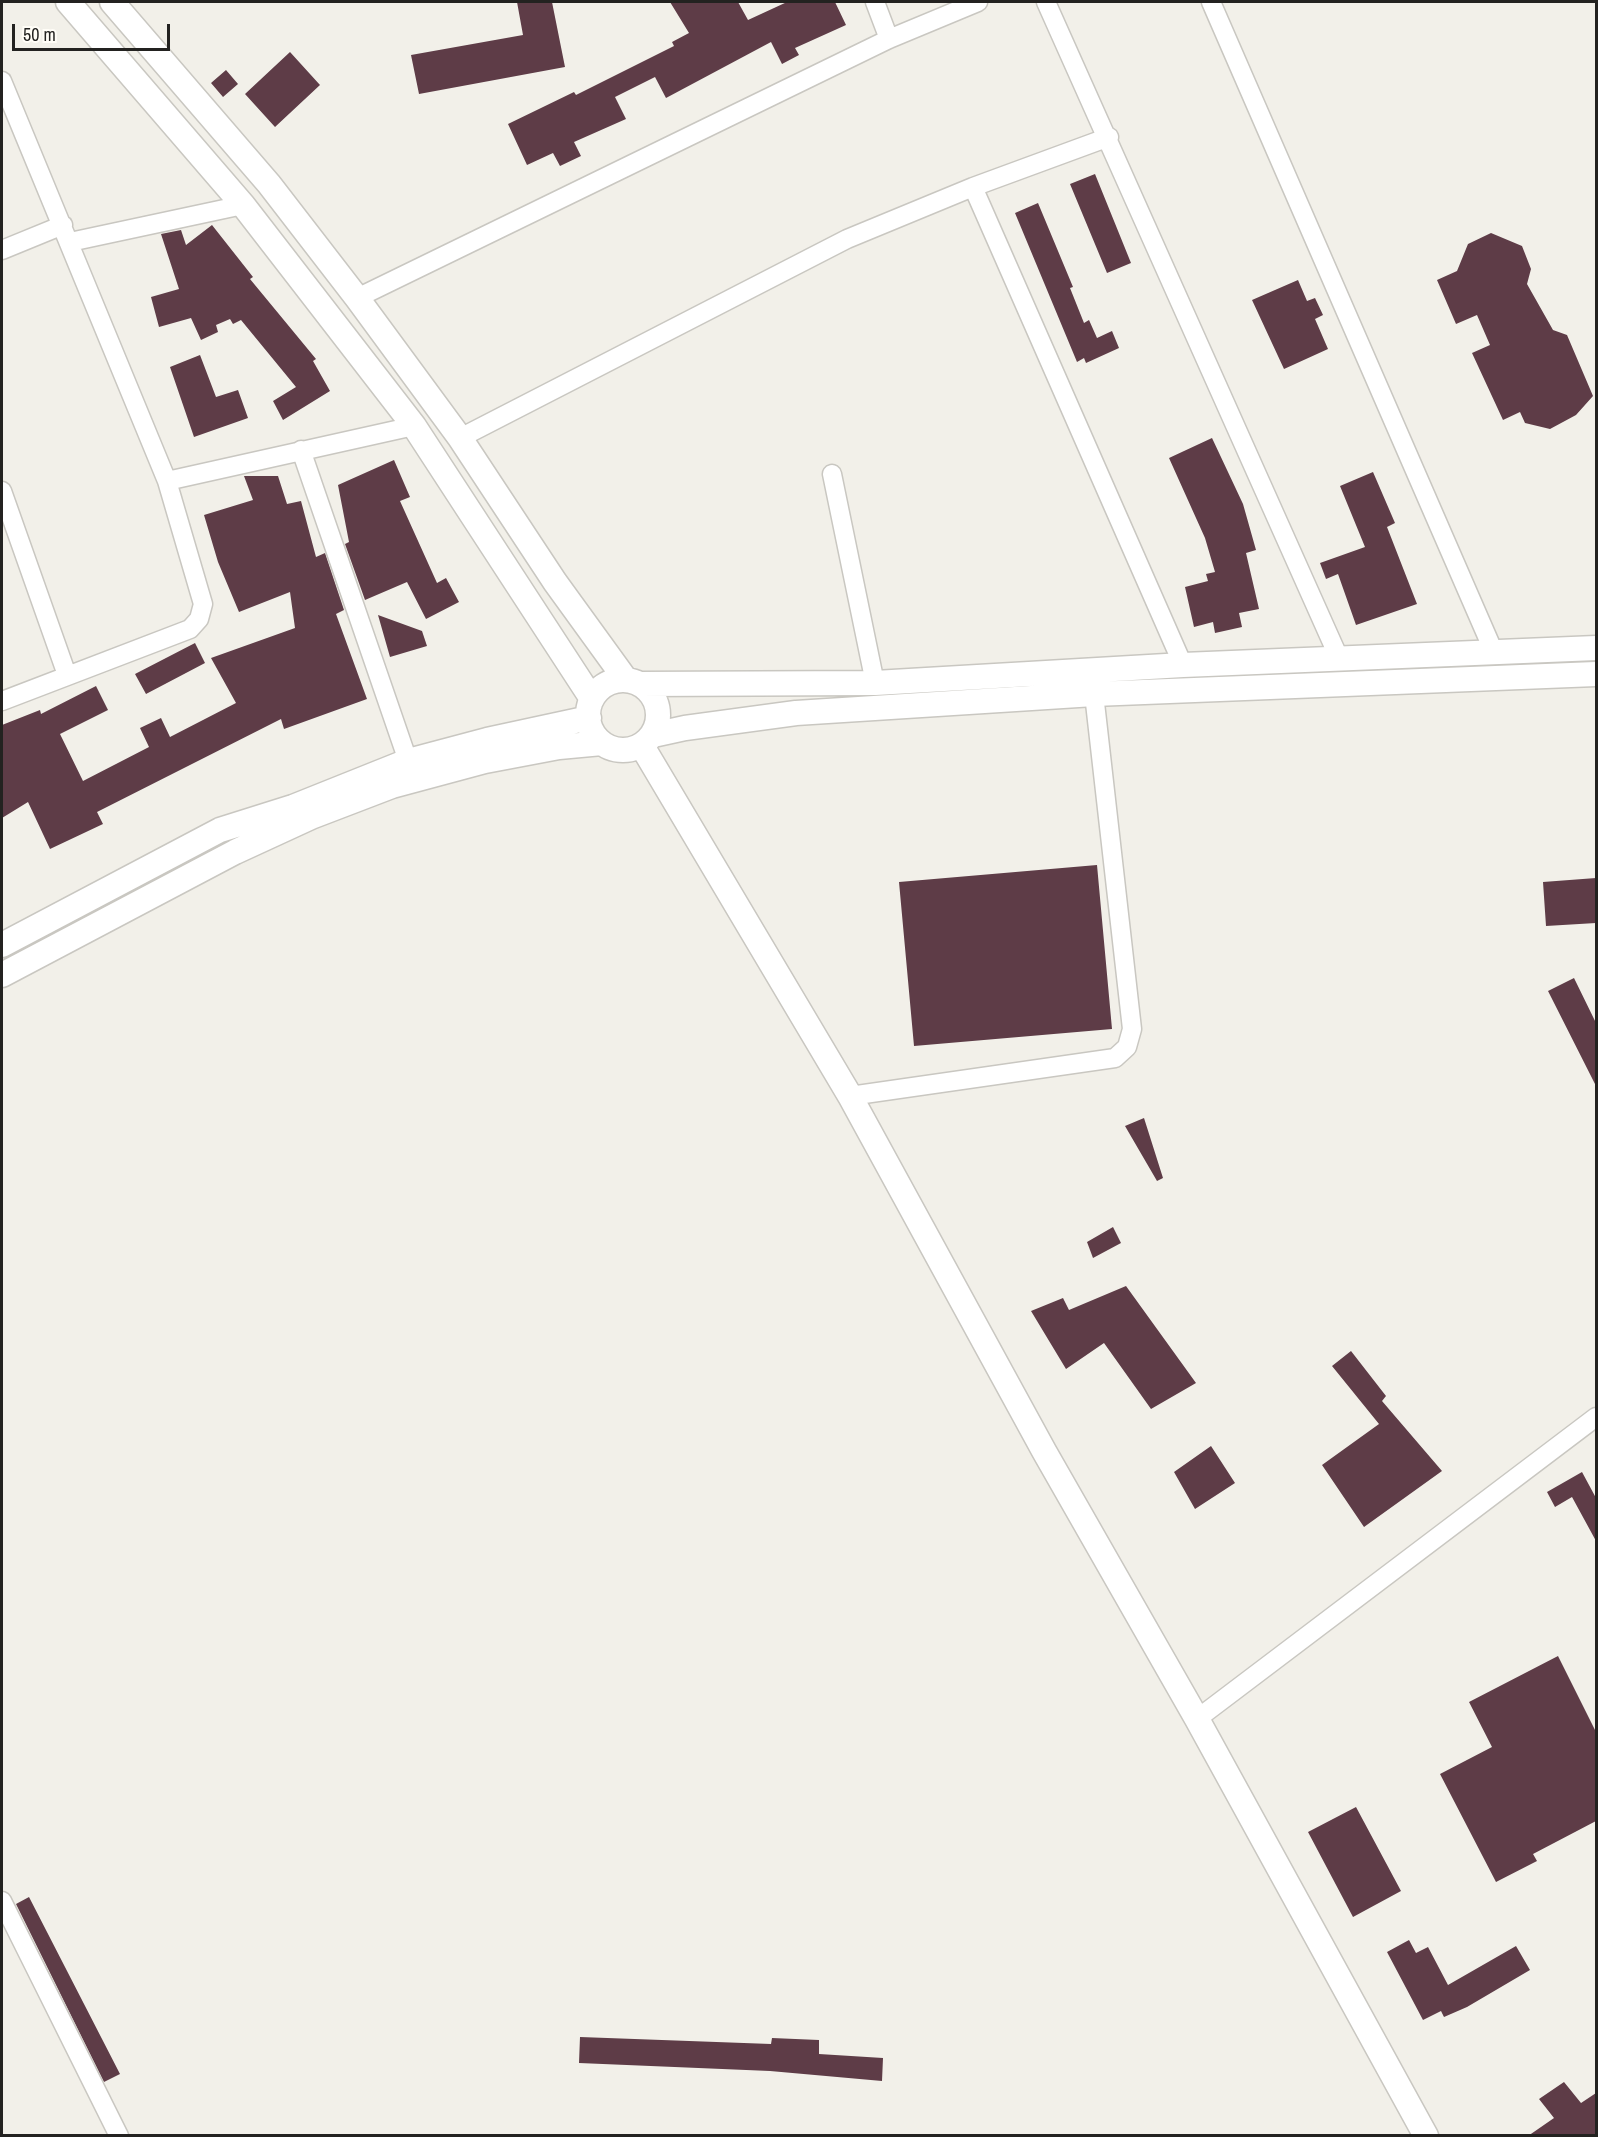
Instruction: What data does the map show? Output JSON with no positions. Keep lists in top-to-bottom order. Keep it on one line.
{"scale_bar":"50 m"}
